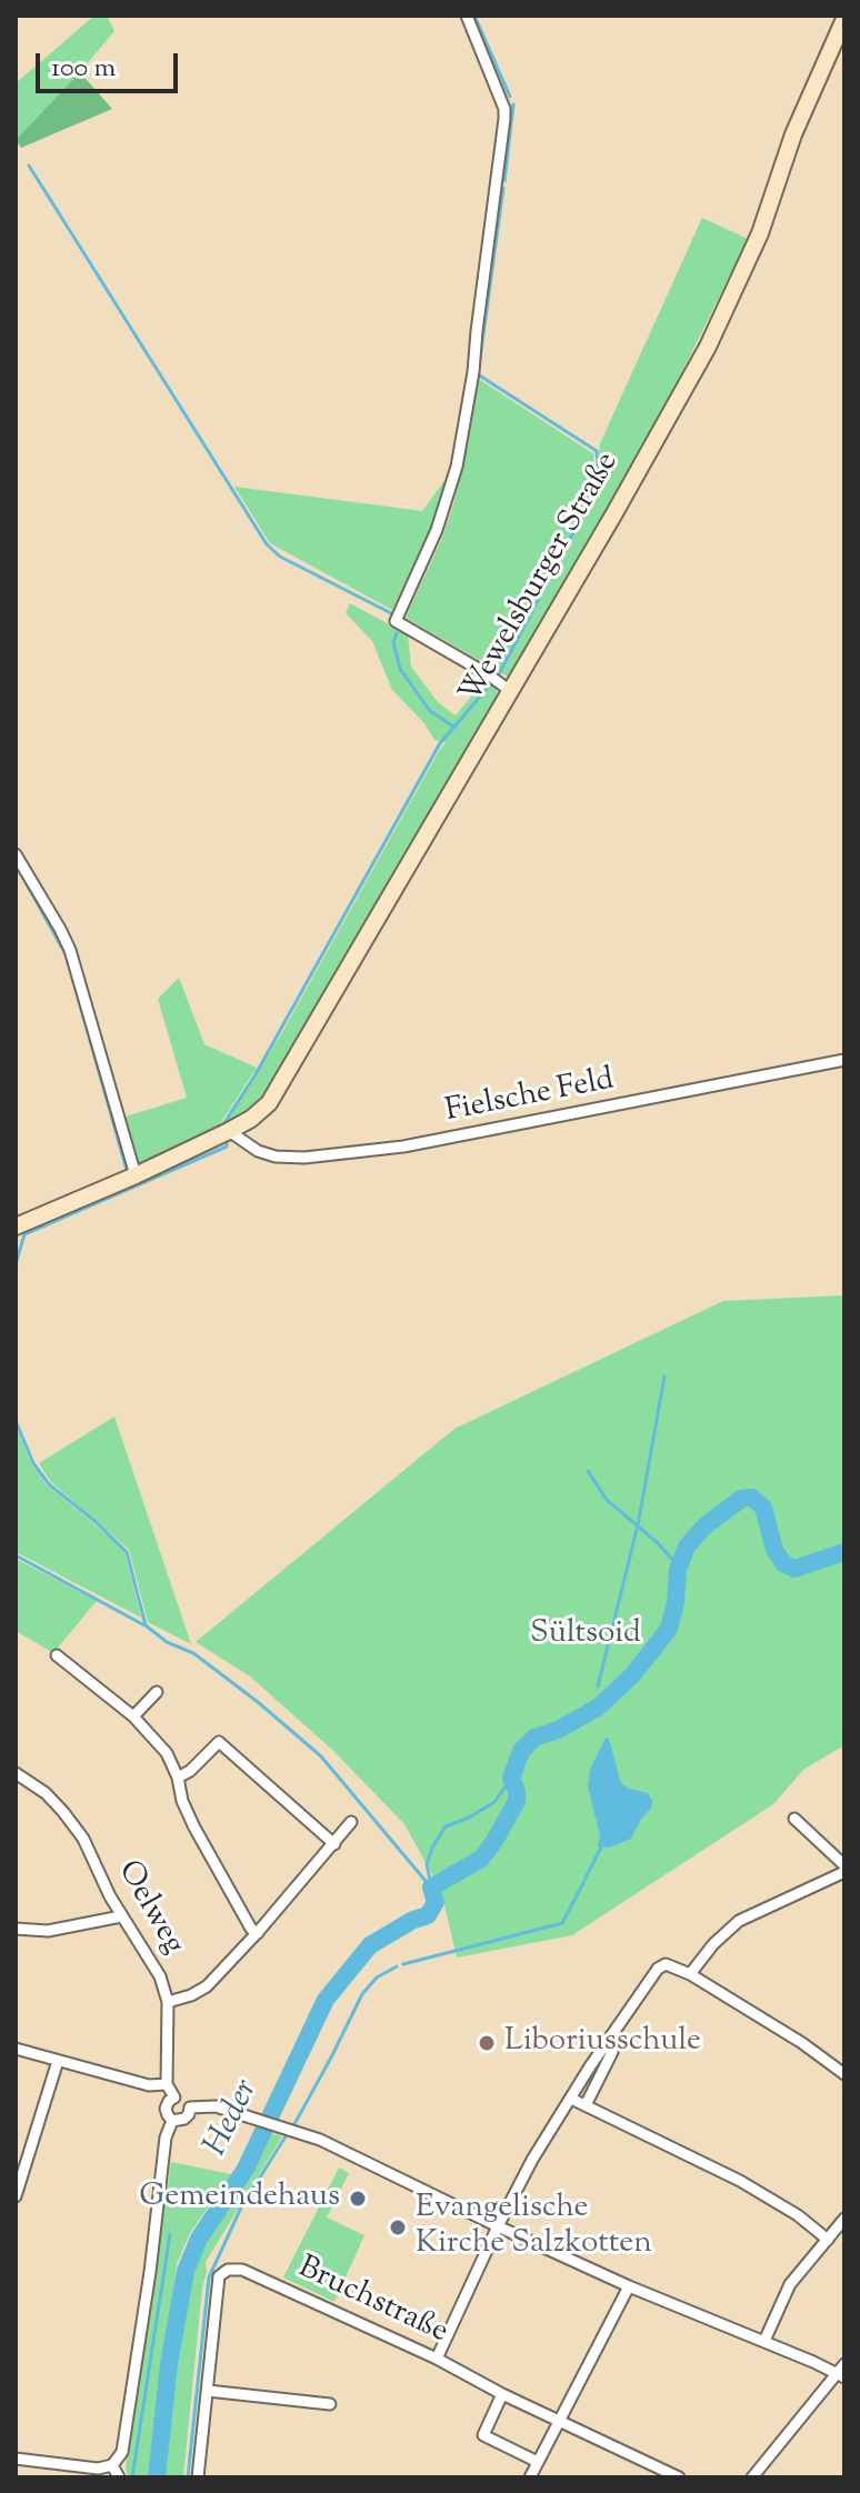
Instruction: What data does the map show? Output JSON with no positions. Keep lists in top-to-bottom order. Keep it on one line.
{"streets":{"main road":["Wewelsburger Straße"],"street":["Fielsche Feld","Oelweg","Bruchstraße"]},"crossings":[["Wewelsburger Straße","Fielsche Feld"]],"water":["Heder"],"parks":["Sültsoid"],"places":["Liboriusschule","Gemeindehaus","Evangelische Kirche Salzkotten"],"scale_bar":"100 m"}
